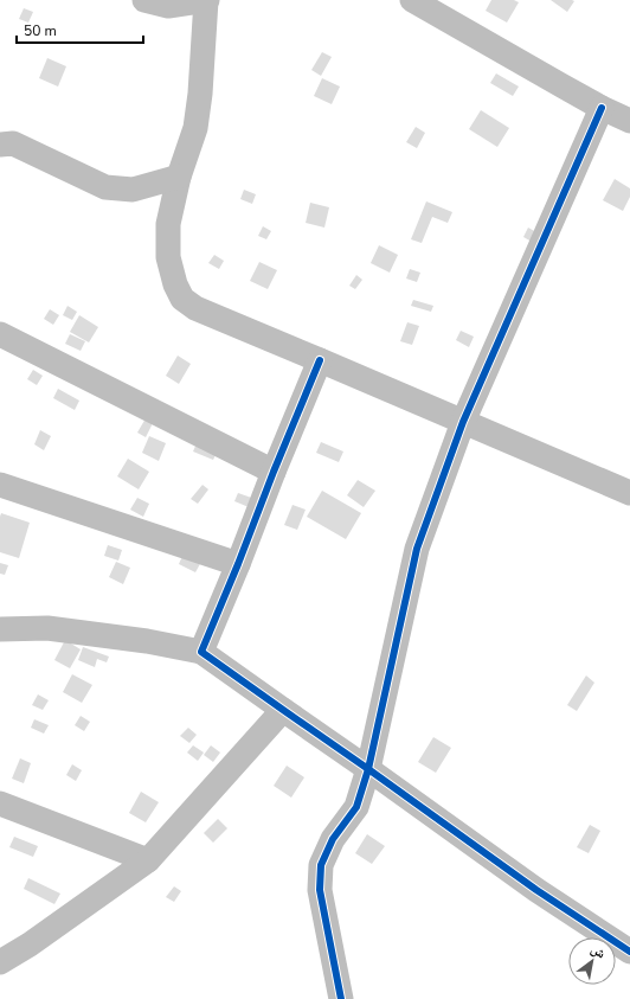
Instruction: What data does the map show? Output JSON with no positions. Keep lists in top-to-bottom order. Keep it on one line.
{"scale_bar":"50 m","north":"top right"}
